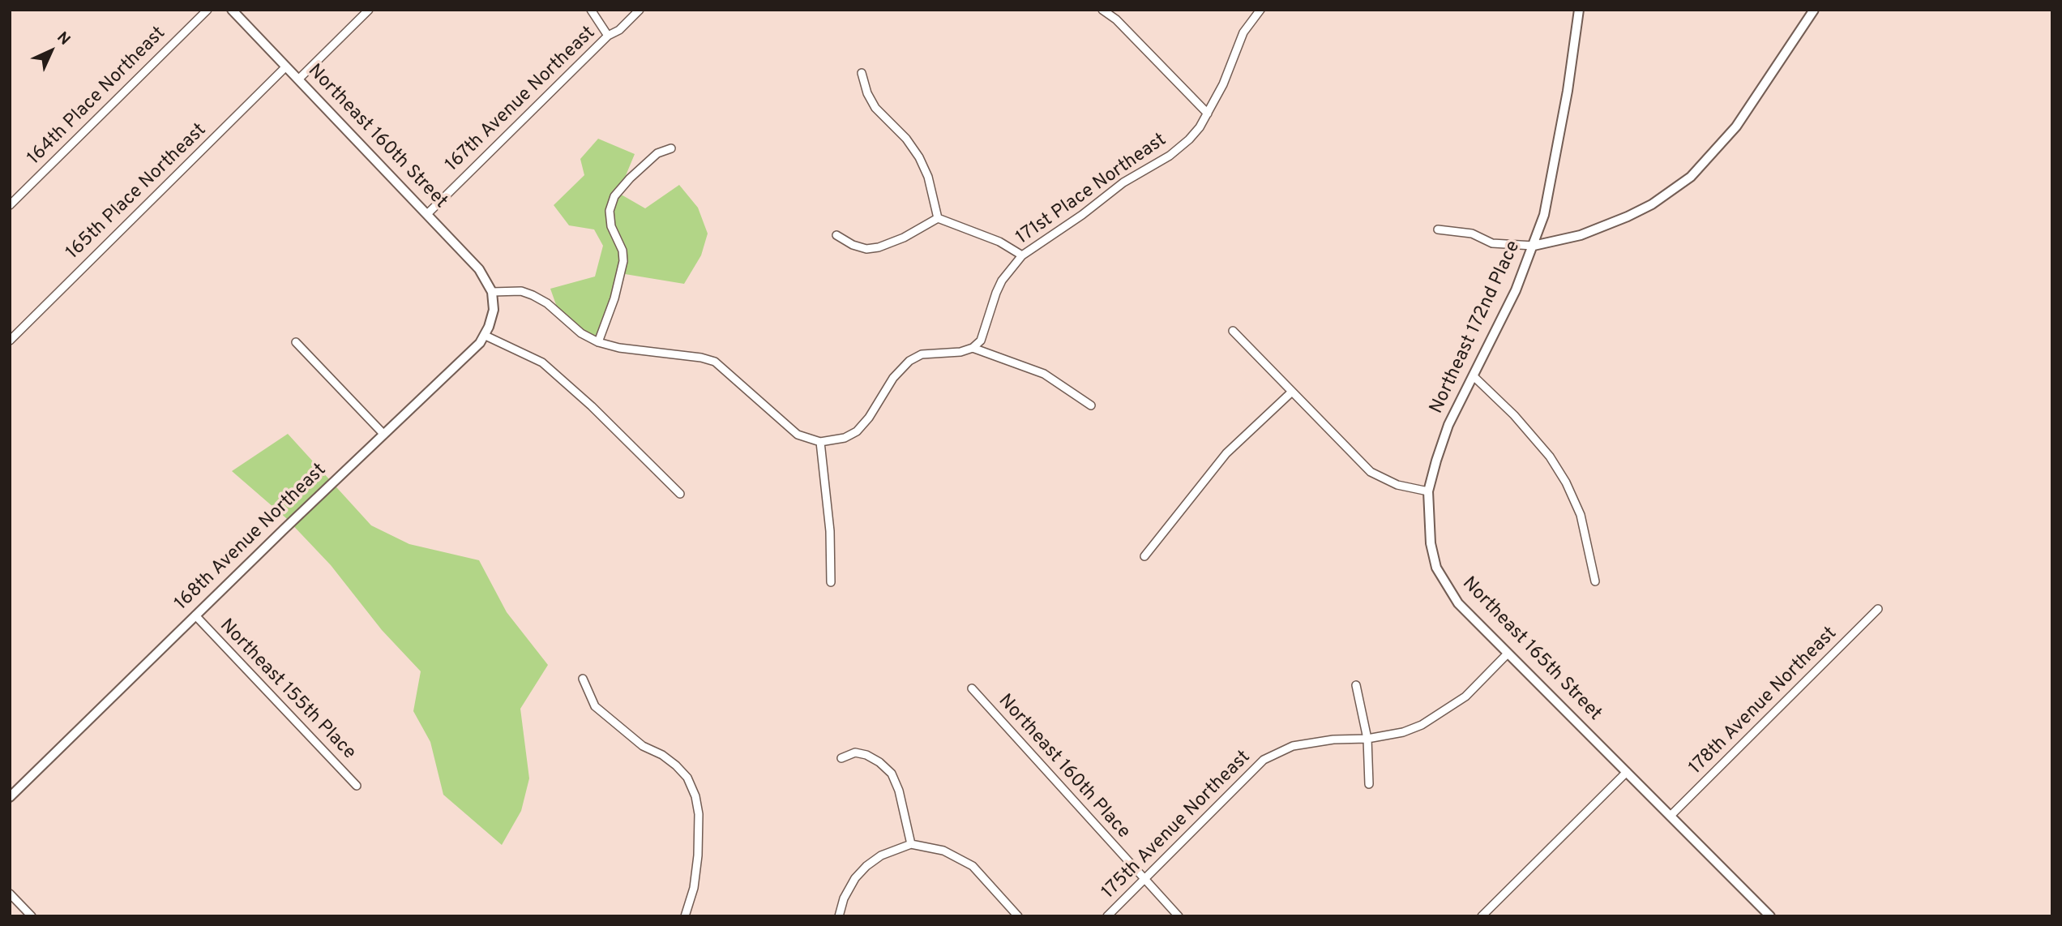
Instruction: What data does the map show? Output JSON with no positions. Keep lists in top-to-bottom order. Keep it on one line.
{"streets":{"street":["164th Place Northeast","167th Avenue Northeast","Northeast 160th Street","171st Place Northeast","165th Place Northeast","Northeast 172nd Place","168th Avenue Northeast","Northeast 165th Street","Northeast 155th Place","178th Avenue Northeast","Northeast 160th Place","175th Avenue Northeast"]},"crossings":[["167th Avenue Northeast","Northeast 160th Street"],["Northeast 160th Street","165th Place Northeast"],["Northeast 160th Street","168th Avenue Northeast"],["Northeast 172nd Place","Northeast 165th Street"],["168th Avenue Northeast","Northeast 155th Place"],["Northeast 165th Street","178th Avenue Northeast"],["Northeast 165th Street","175th Avenue Northeast"],["Northeast 160th Place","175th Avenue Northeast"]],"north":"top right"}
